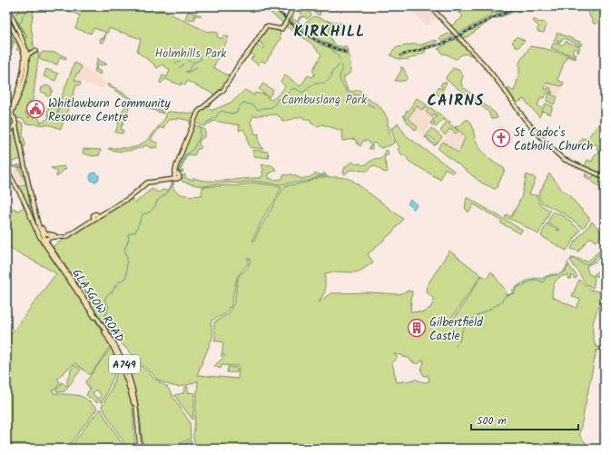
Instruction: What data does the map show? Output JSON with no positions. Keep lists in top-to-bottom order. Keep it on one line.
{"streets":{"main road":["GLASGOW ROAD","A749"]},"crossings":[["GLASGOW ROAD","A749"]],"districts":["KIRKHILL","CAIRNS"],"parks":["Holmhills Park","Cambuslang Park"],"places":{"public building":["Whitlawburn Community Resource Centre"],"church":["St Cadoc's Catholic Church"],"building":["Gilbertfield Castle"]},"scale_bar":"500 m"}
